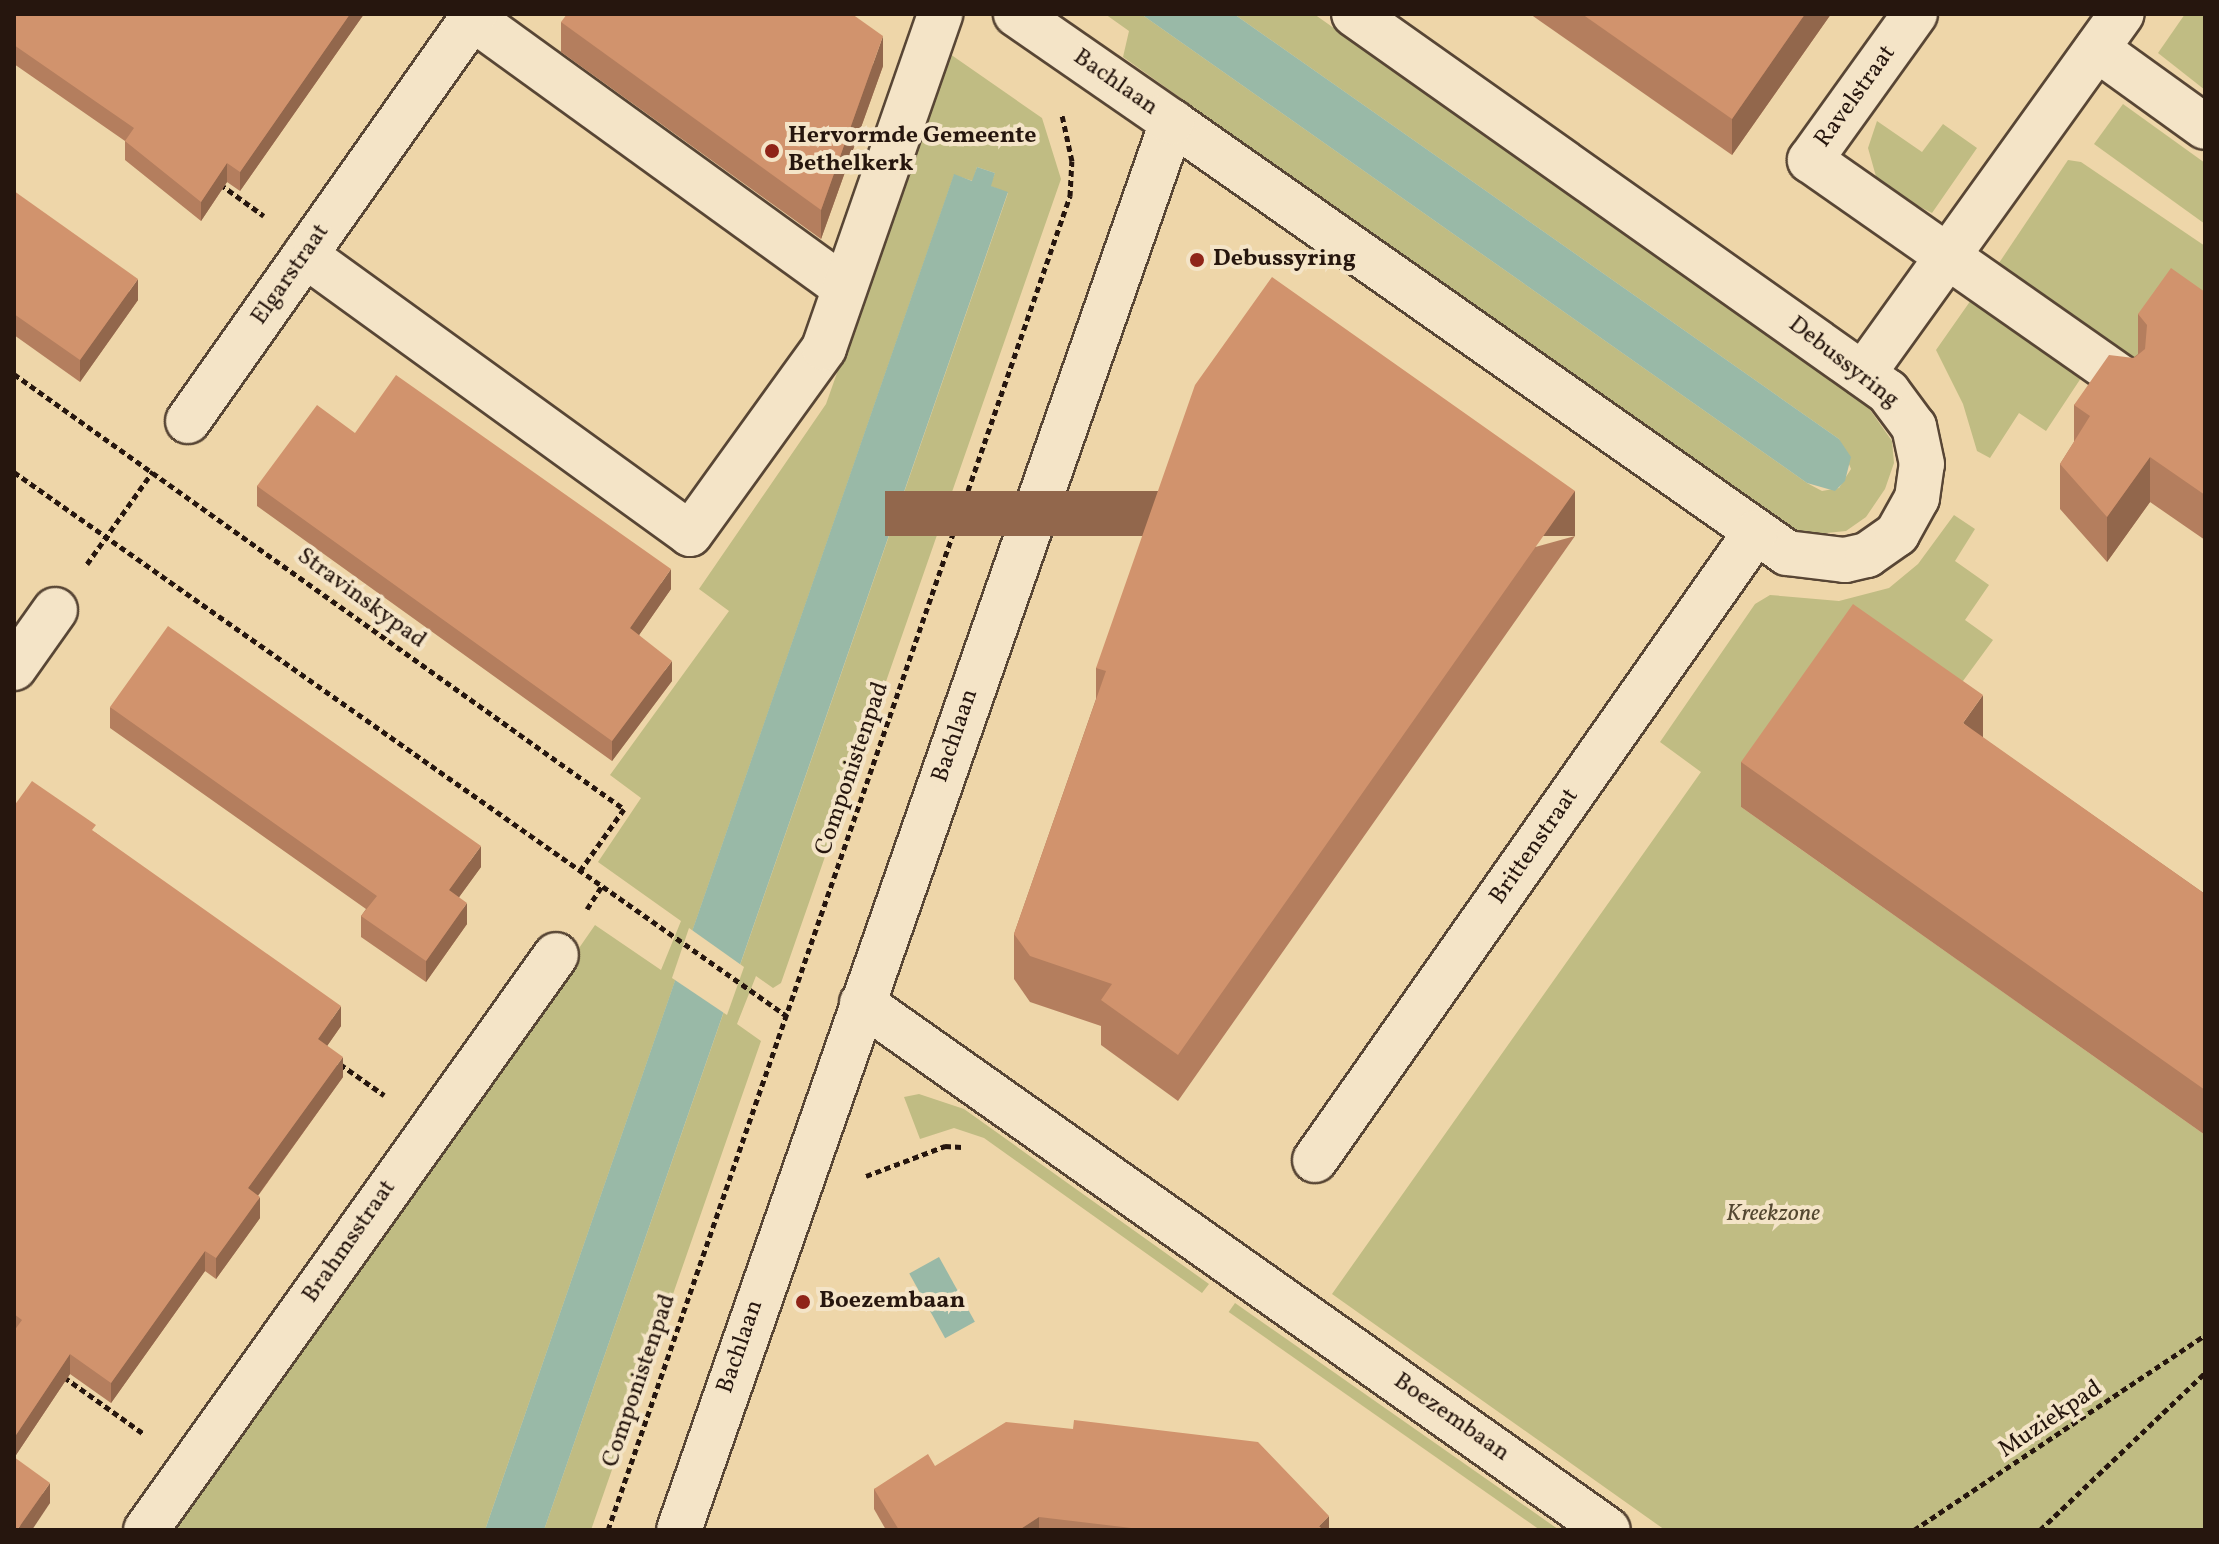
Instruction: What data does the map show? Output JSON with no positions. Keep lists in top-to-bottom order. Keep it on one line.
{"streets":{"street":["Bachlaan","Ravelstraat","Elgarstraat","Debussyring","Brittenstraat","Brahmsstraat","Boezembaan"],"path":["Stravinskypad","Componistenpad","Muziekpad"]},"crossings":[["Bachlaan","Debussyring"],["Bachlaan","Componistenpad"],["Bachlaan","Boezembaan"],["Debussyring","Brittenstraat"]],"parks":["Kreekzone"],"places":["Hervormde Gemeente Bethelkerk","Debussyring","Boezembaan"]}
